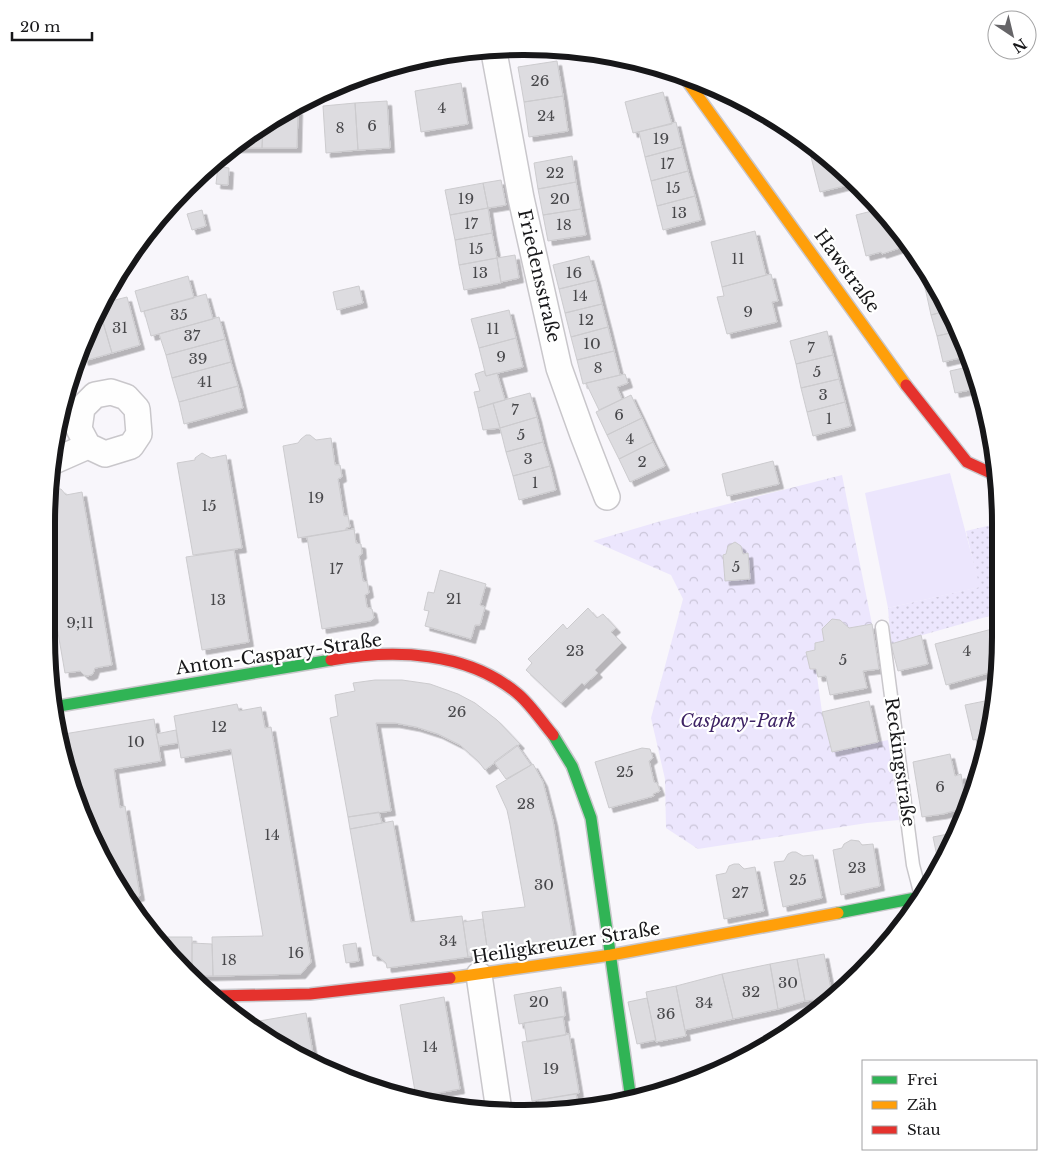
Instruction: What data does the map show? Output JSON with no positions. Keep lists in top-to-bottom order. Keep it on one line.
{"streets":{"street":["Hawstraße","Friedensstraße","Anton-Caspary-Straße","Heiligkreuzer Straße"],"lane":["Reckingstraße"]},"crossings":[["Anton-Caspary-Straße","Heiligkreuzer Straße"]],"parks":["Caspary-Park"],"house_numbers":["26","4","24","6","8","19","17","22","15","19","20","13","17","18","15","11","13","16","14","9","35","12","31","11","37","10","7","9","39","8","5","41","3","7","6","1","5","4","3","2","1","19","15","5","17","21","13","9;11","23","4","5","26","12","10","25","6","28","14","23","25","30","27","34","16","18","30","32","20","34","36","14","19"],"legend":["Frei","Zäh","Stau"],"scale_bar":"20 m","north":"bottom right"}
